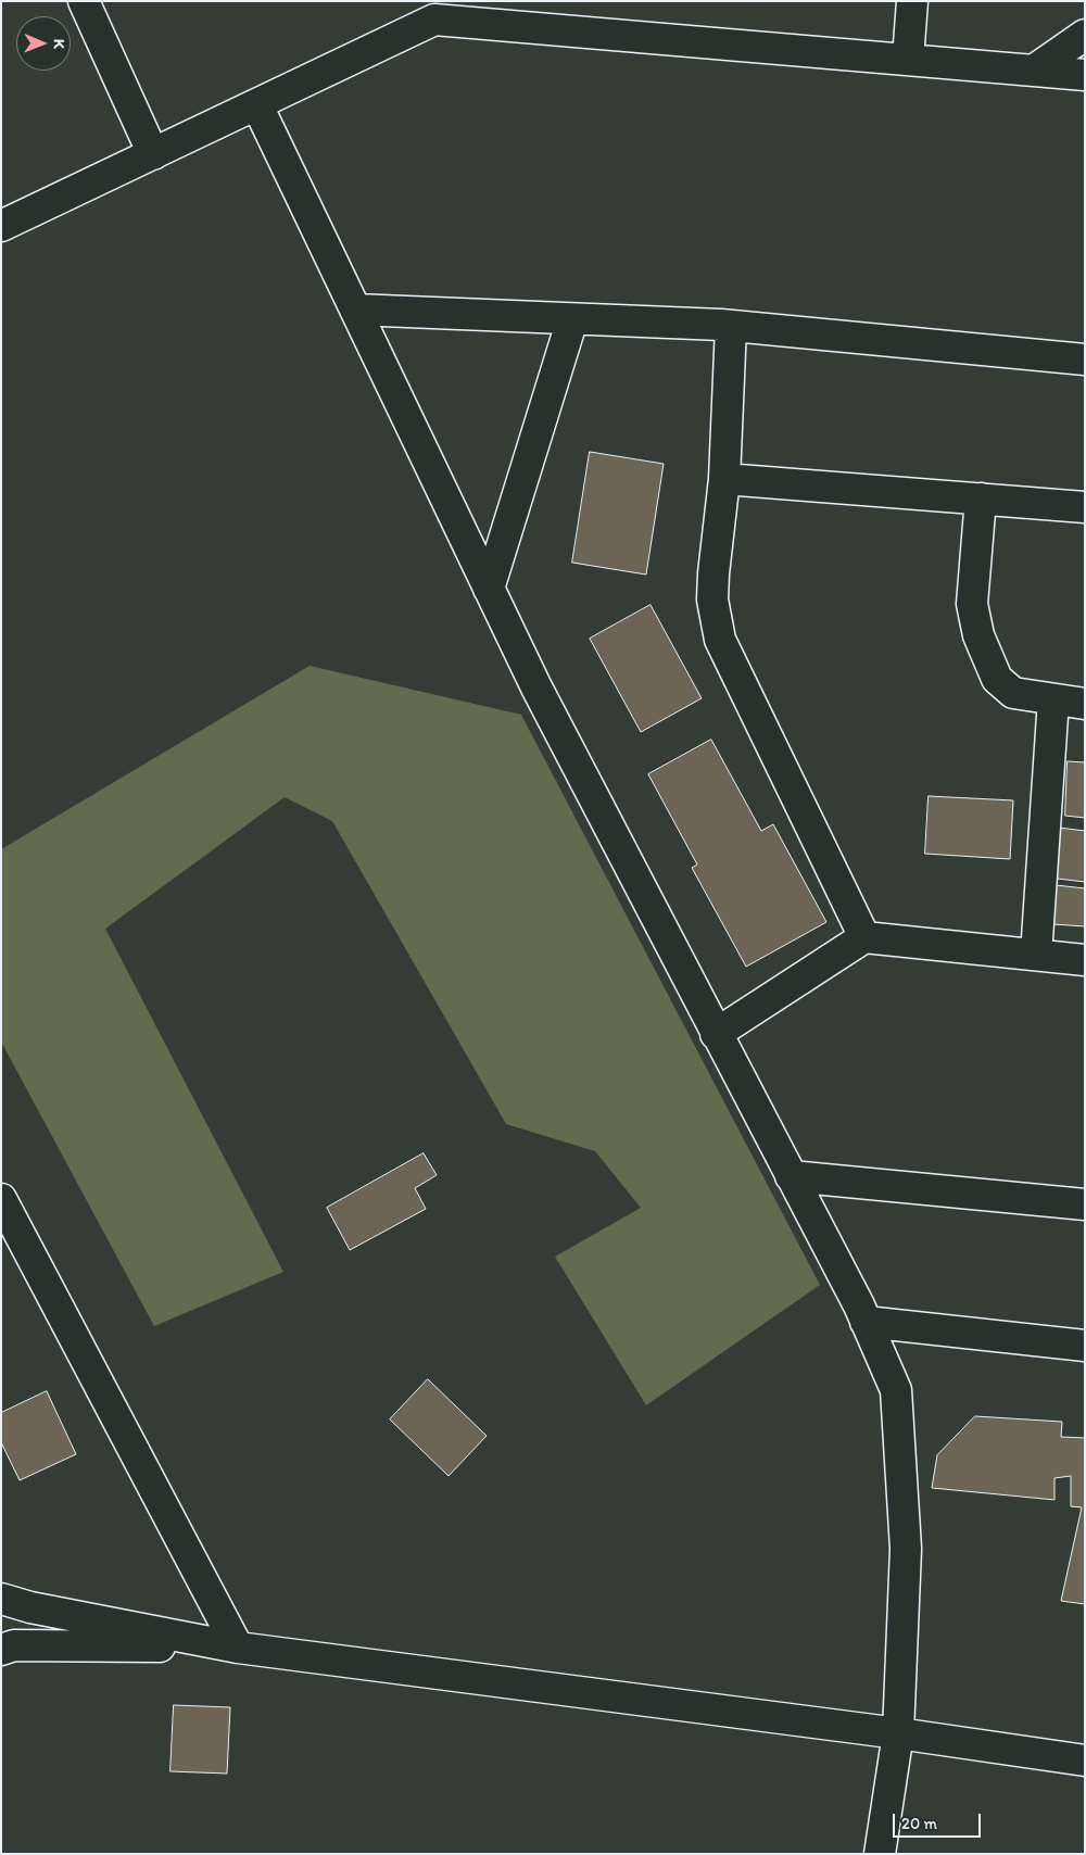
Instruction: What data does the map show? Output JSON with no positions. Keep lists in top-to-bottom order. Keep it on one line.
{"scale_bar":"20 m","north":"right"}
